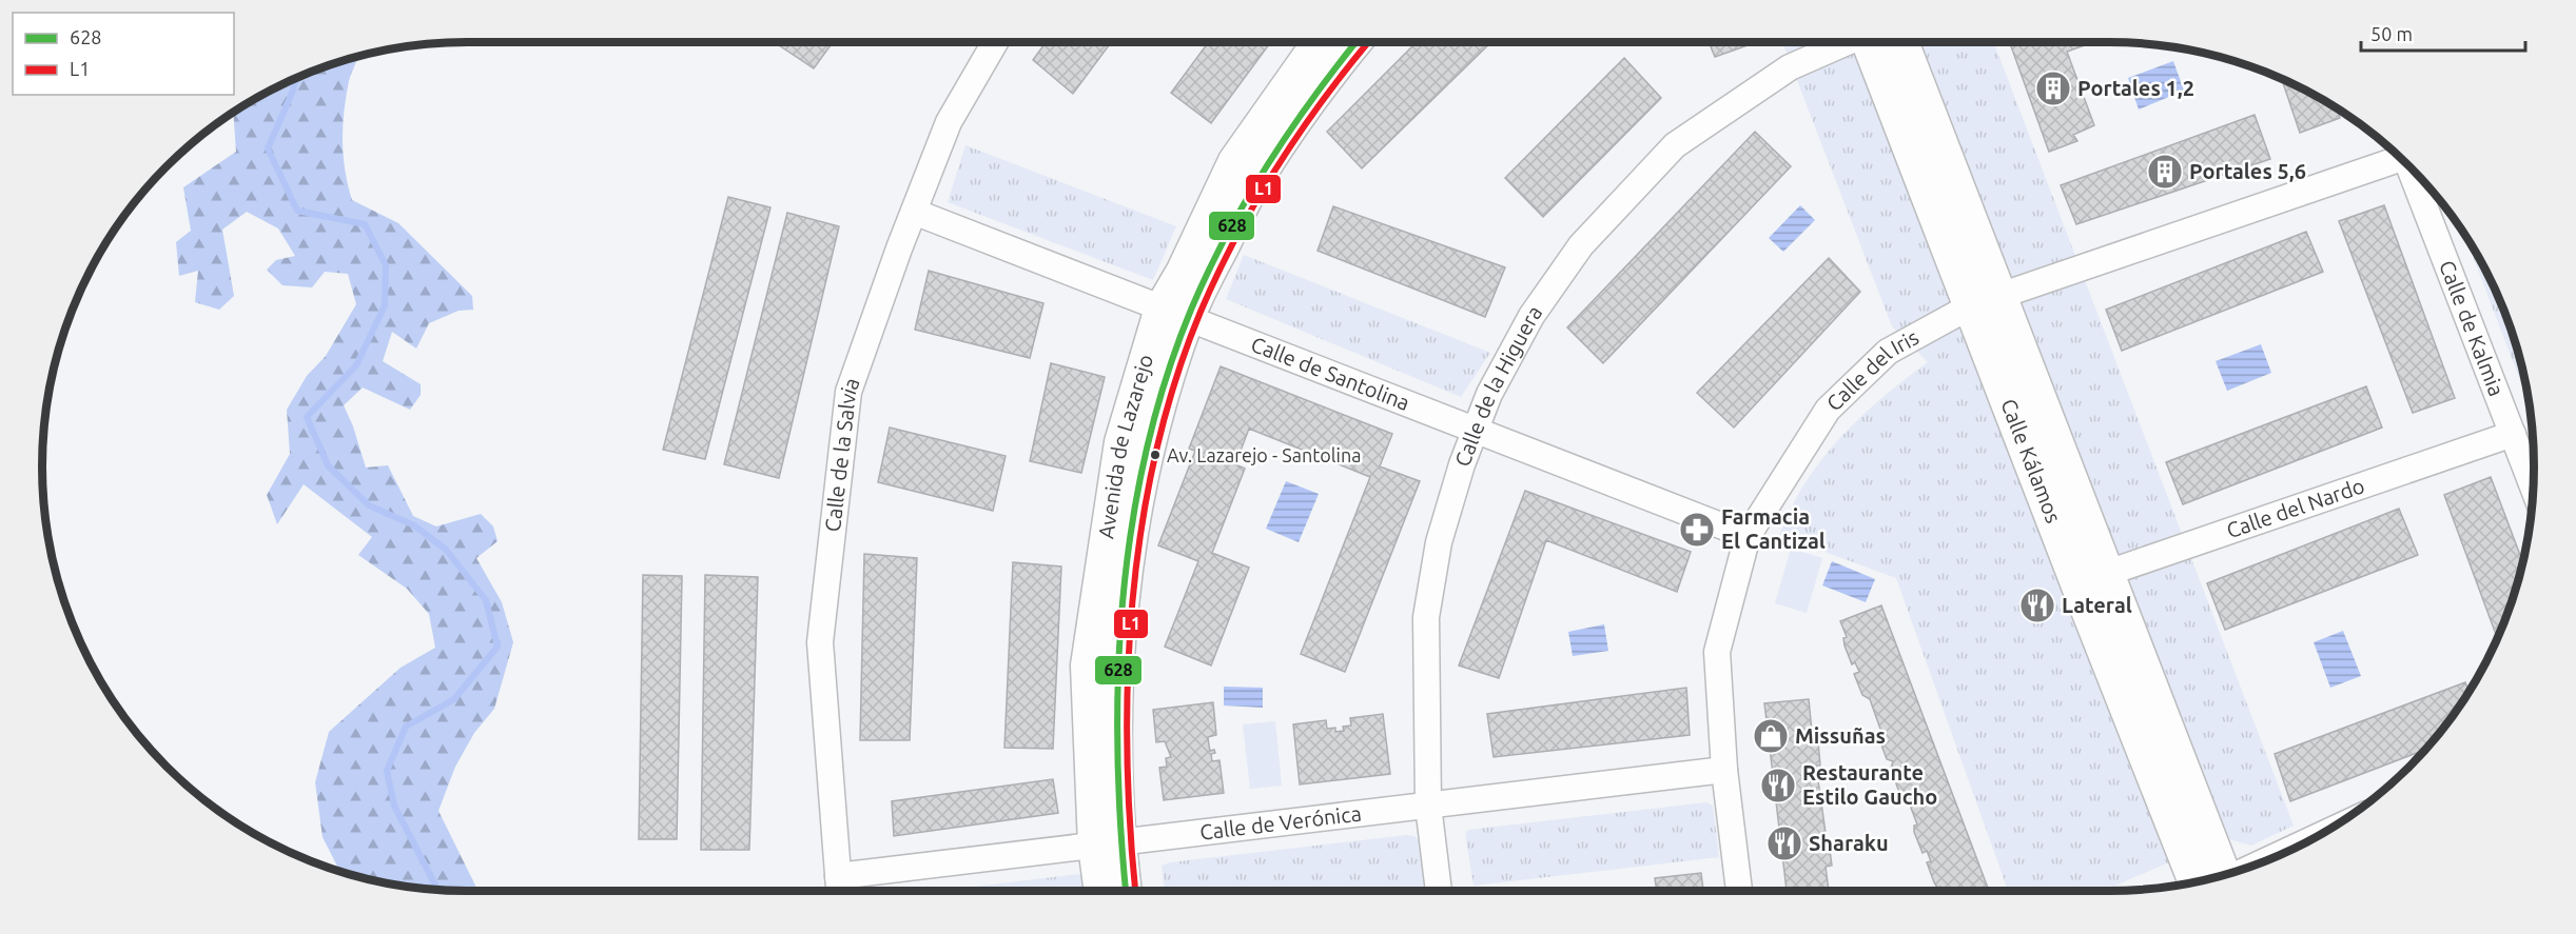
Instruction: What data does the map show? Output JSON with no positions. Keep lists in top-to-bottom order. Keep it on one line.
{"streets":{"main road":["Calle Kálamos"],"street":["Calle de Kalmia","Calle de Santolina","Calle del Iris","Calle de la Higuera","Avenida de Lazarejo","Calle de la Salvia","Calle del Nardo","Calle de Verónica"]},"crossings":[["Calle de Kalmia","Calle del Nardo"],["Calle de Santolina","Calle del Iris"],["Calle de Santolina","Calle de la Higuera"],["Calle de Santolina","Avenida de Lazarejo"],["Calle de Santolina","Calle de la Salvia"],["Calle del Iris","Calle Kálamos"],["Calle del Iris","Calle de Verónica"],["Calle de la Higuera","Calle de Verónica"],["Avenida de Lazarejo","Calle de Verónica"],["Calle de la Salvia","Calle de Verónica"],["Calle Kálamos","Calle del Nardo"]],"places":{"building":["Portales 1,2","Portales 5,6"],"other":["Av. Lazarejo - Santolina"],"pharmacy":["Farmacia El Cantizal"],"restaurant":["Lateral","Restaurante Estilo Gaucho","Sharaku"],"shop":["Missuñas"]},"lines":["transit line 628","transit line L1"],"legend":["628","L1"],"scale_bar":"50 m"}
